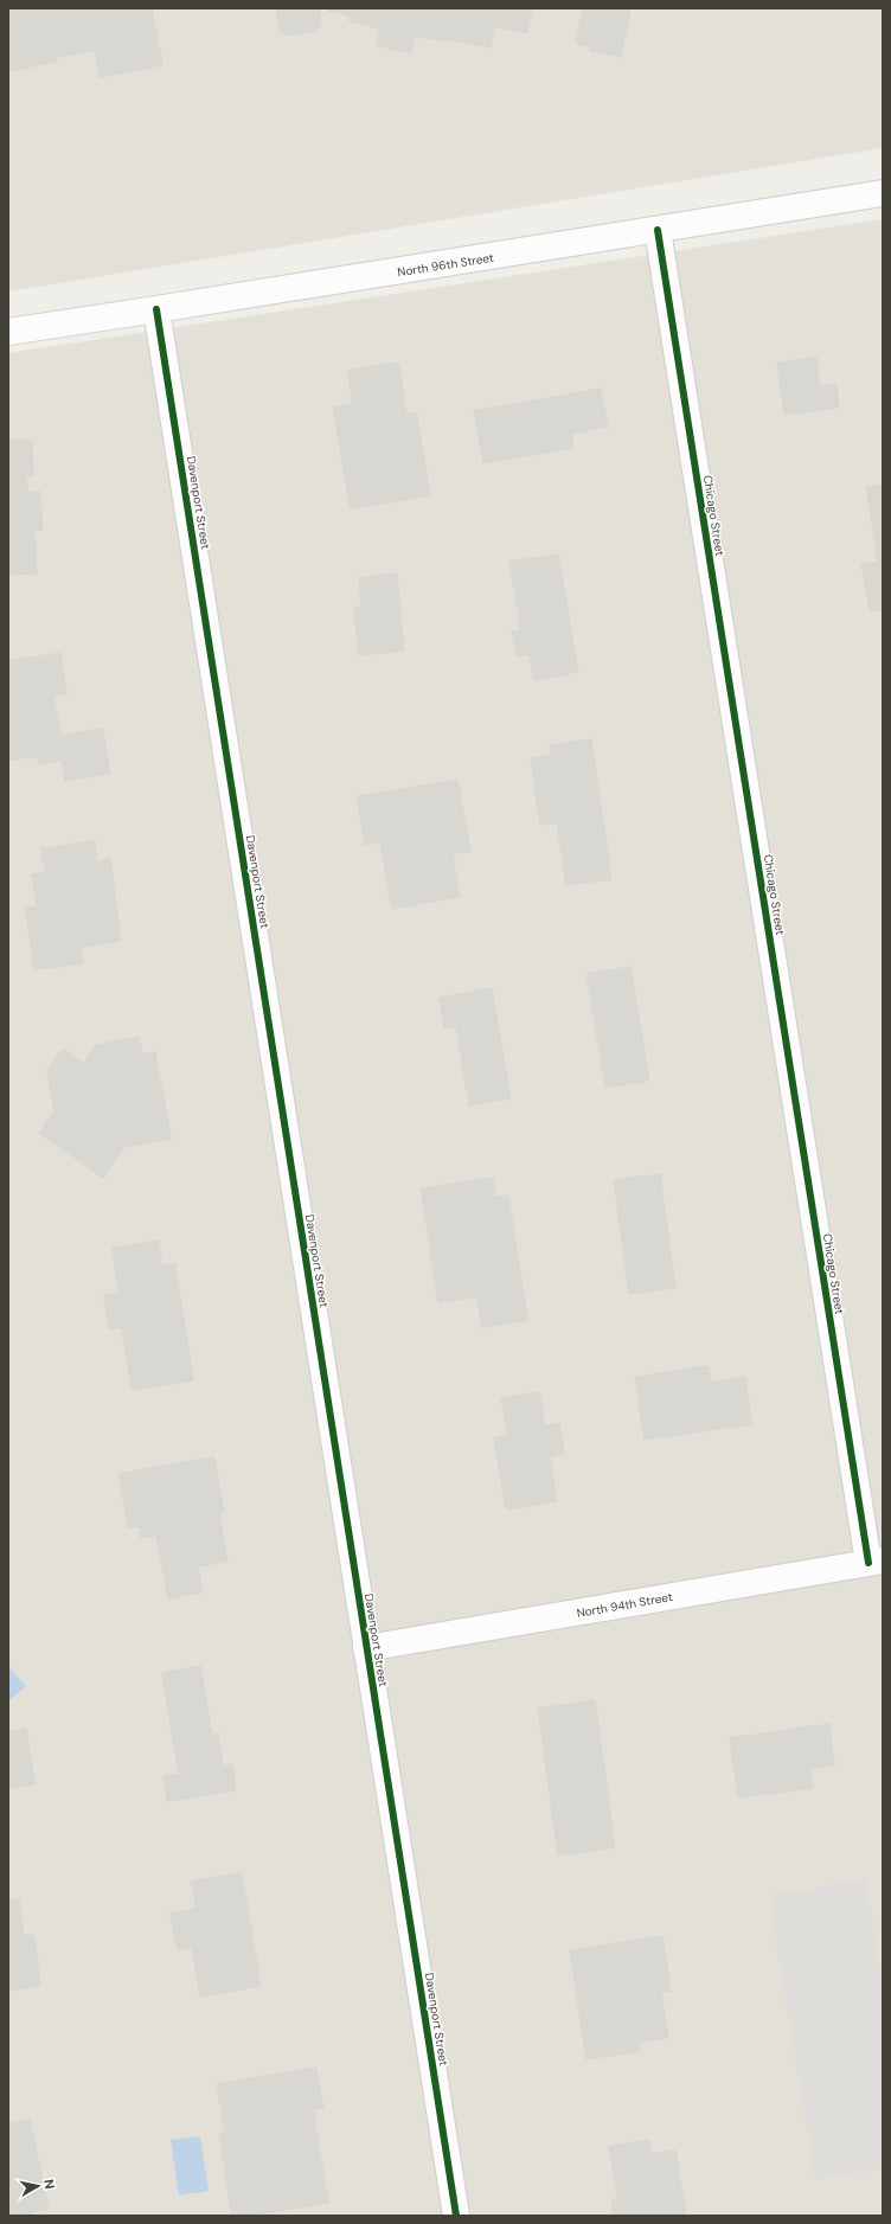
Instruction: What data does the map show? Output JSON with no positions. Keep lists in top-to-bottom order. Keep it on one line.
{"streets":{"street":["North 96th Street","Davenport Street","Chicago Street","North 94th Street"]},"crossings":[["North 96th Street","Davenport Street"],["North 96th Street","Chicago Street"],["Davenport Street","North 94th Street"],["Chicago Street","North 94th Street"]],"north":"right"}
